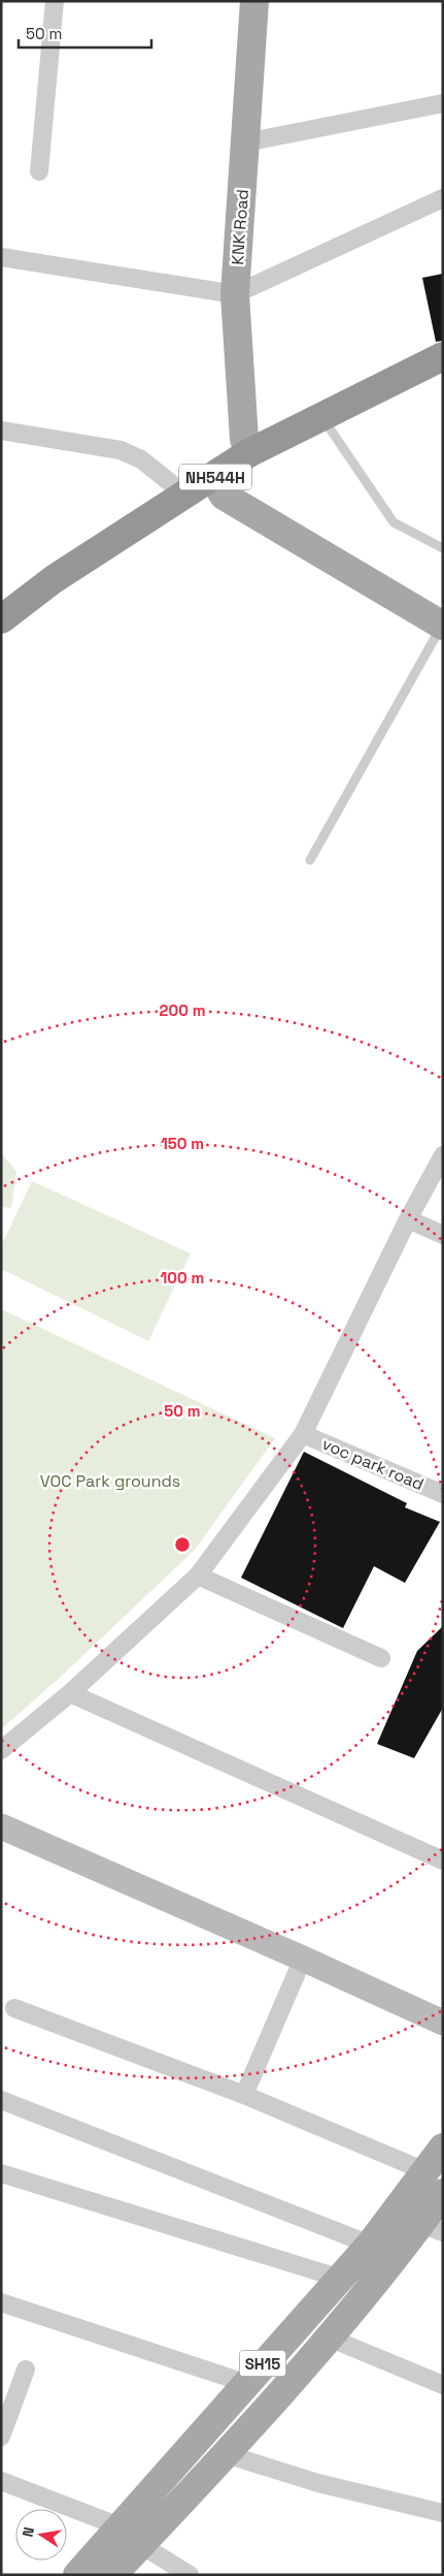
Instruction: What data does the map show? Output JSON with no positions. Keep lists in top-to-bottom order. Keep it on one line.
{"streets":{"highway":["NH544H"],"main road":["KNK Road","SH15"],"street":["voc park road"]},"crossings":[["KNK Road","NH544H"]],"parks":["VOC Park grounds"],"scale_bar":"50 m","north":"left","rings":["200 m","150 m","100 m","50 m"]}
